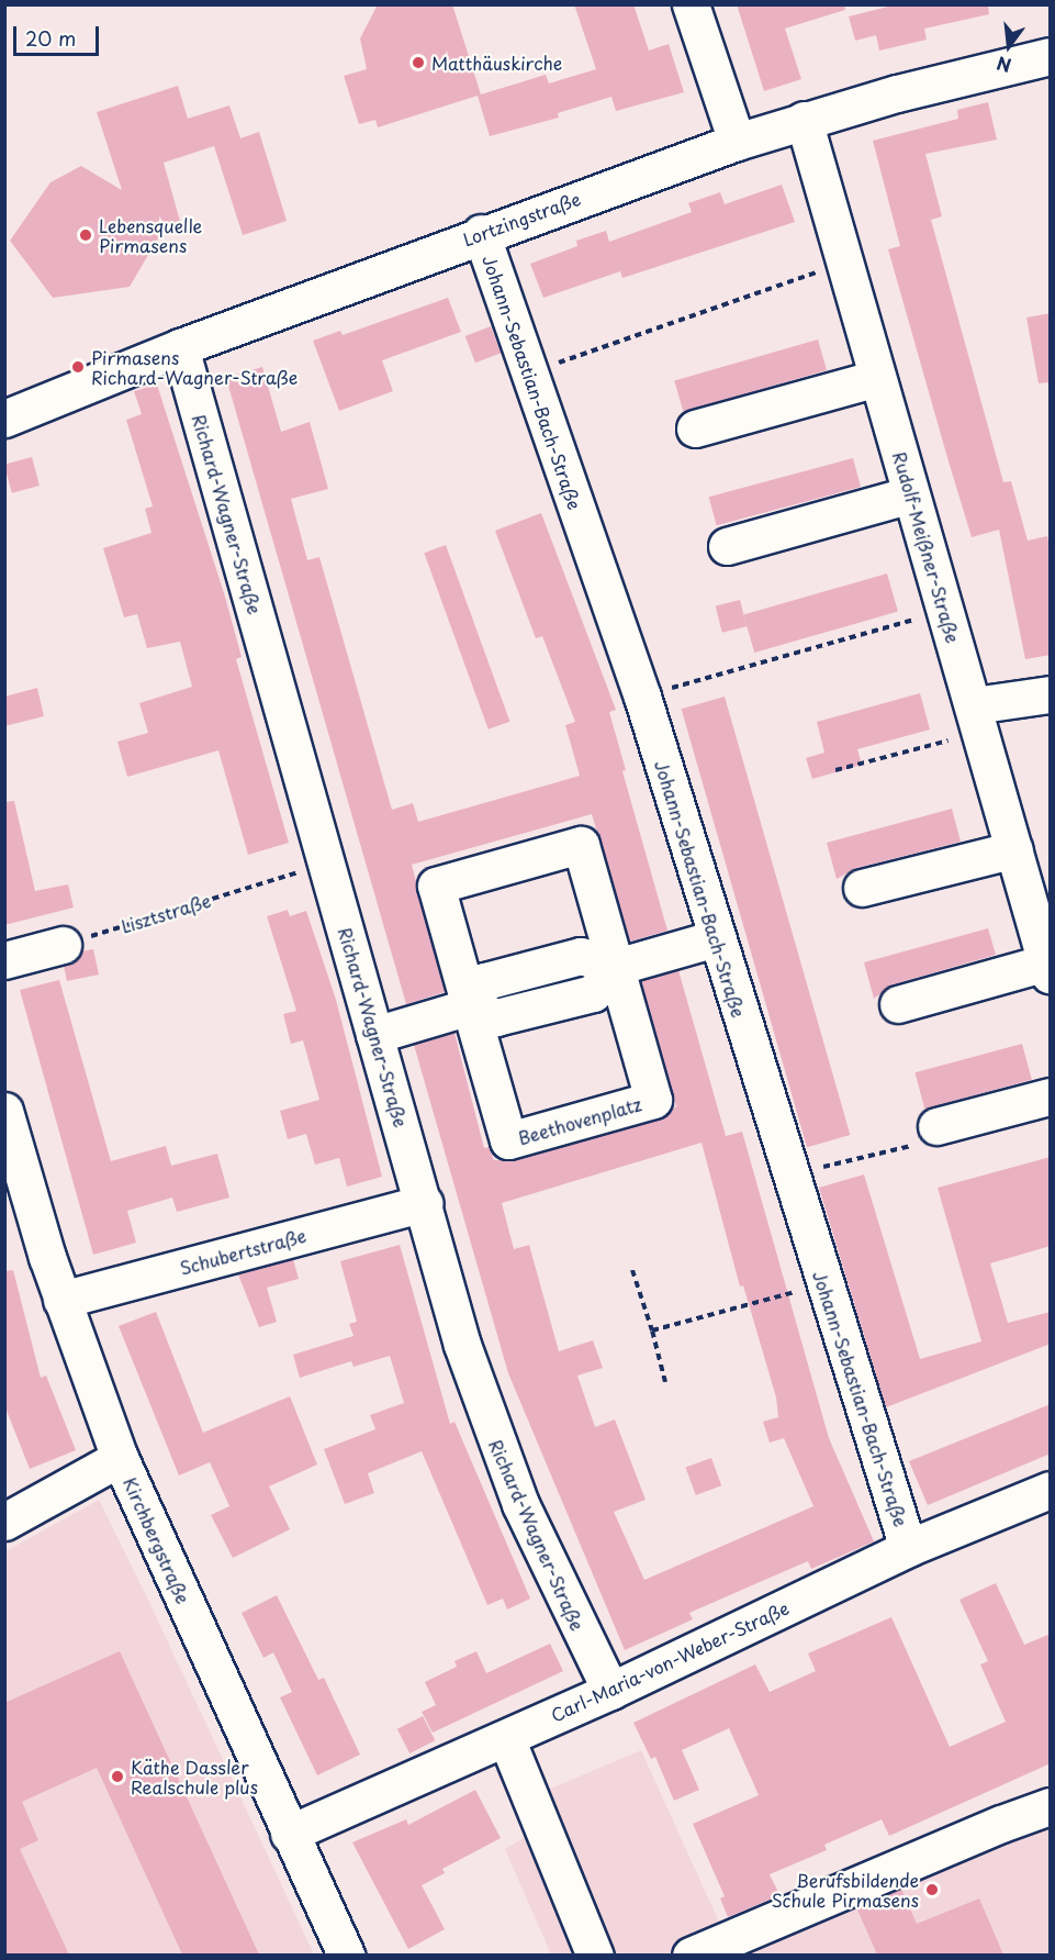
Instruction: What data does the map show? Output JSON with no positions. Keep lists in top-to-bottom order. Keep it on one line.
{"streets":{"street":["Lortzingstraße","Johann-Sebastian-Bach-Straße","Richard-Wagner-Straße","Rudolf-Meißner-Straße","Beethovenplatz","Schubertstraße","Kirchbergstraße","Carl-Maria-von-Weber-Straße"],"path":["Lisztstraße"]},"crossings":[["Lortzingstraße","Johann-Sebastian-Bach-Straße"],["Lortzingstraße","Richard-Wagner-Straße"],["Lortzingstraße","Rudolf-Meißner-Straße"],["Johann-Sebastian-Bach-Straße","Carl-Maria-von-Weber-Straße"],["Richard-Wagner-Straße","Lisztstraße"],["Richard-Wagner-Straße","Schubertstraße"],["Richard-Wagner-Straße","Carl-Maria-von-Weber-Straße"],["Schubertstraße","Kirchbergstraße"],["Kirchbergstraße","Carl-Maria-von-Weber-Straße"]],"places":["Matthäuskirche","Lebensquelle Pirmasens","Pirmasens Richard-Wagner-Straße","Käthe Dassler Realschule plus","Berufsbildende Schule Pirmasens"],"scale_bar":"20 m","north":"bottom"}
